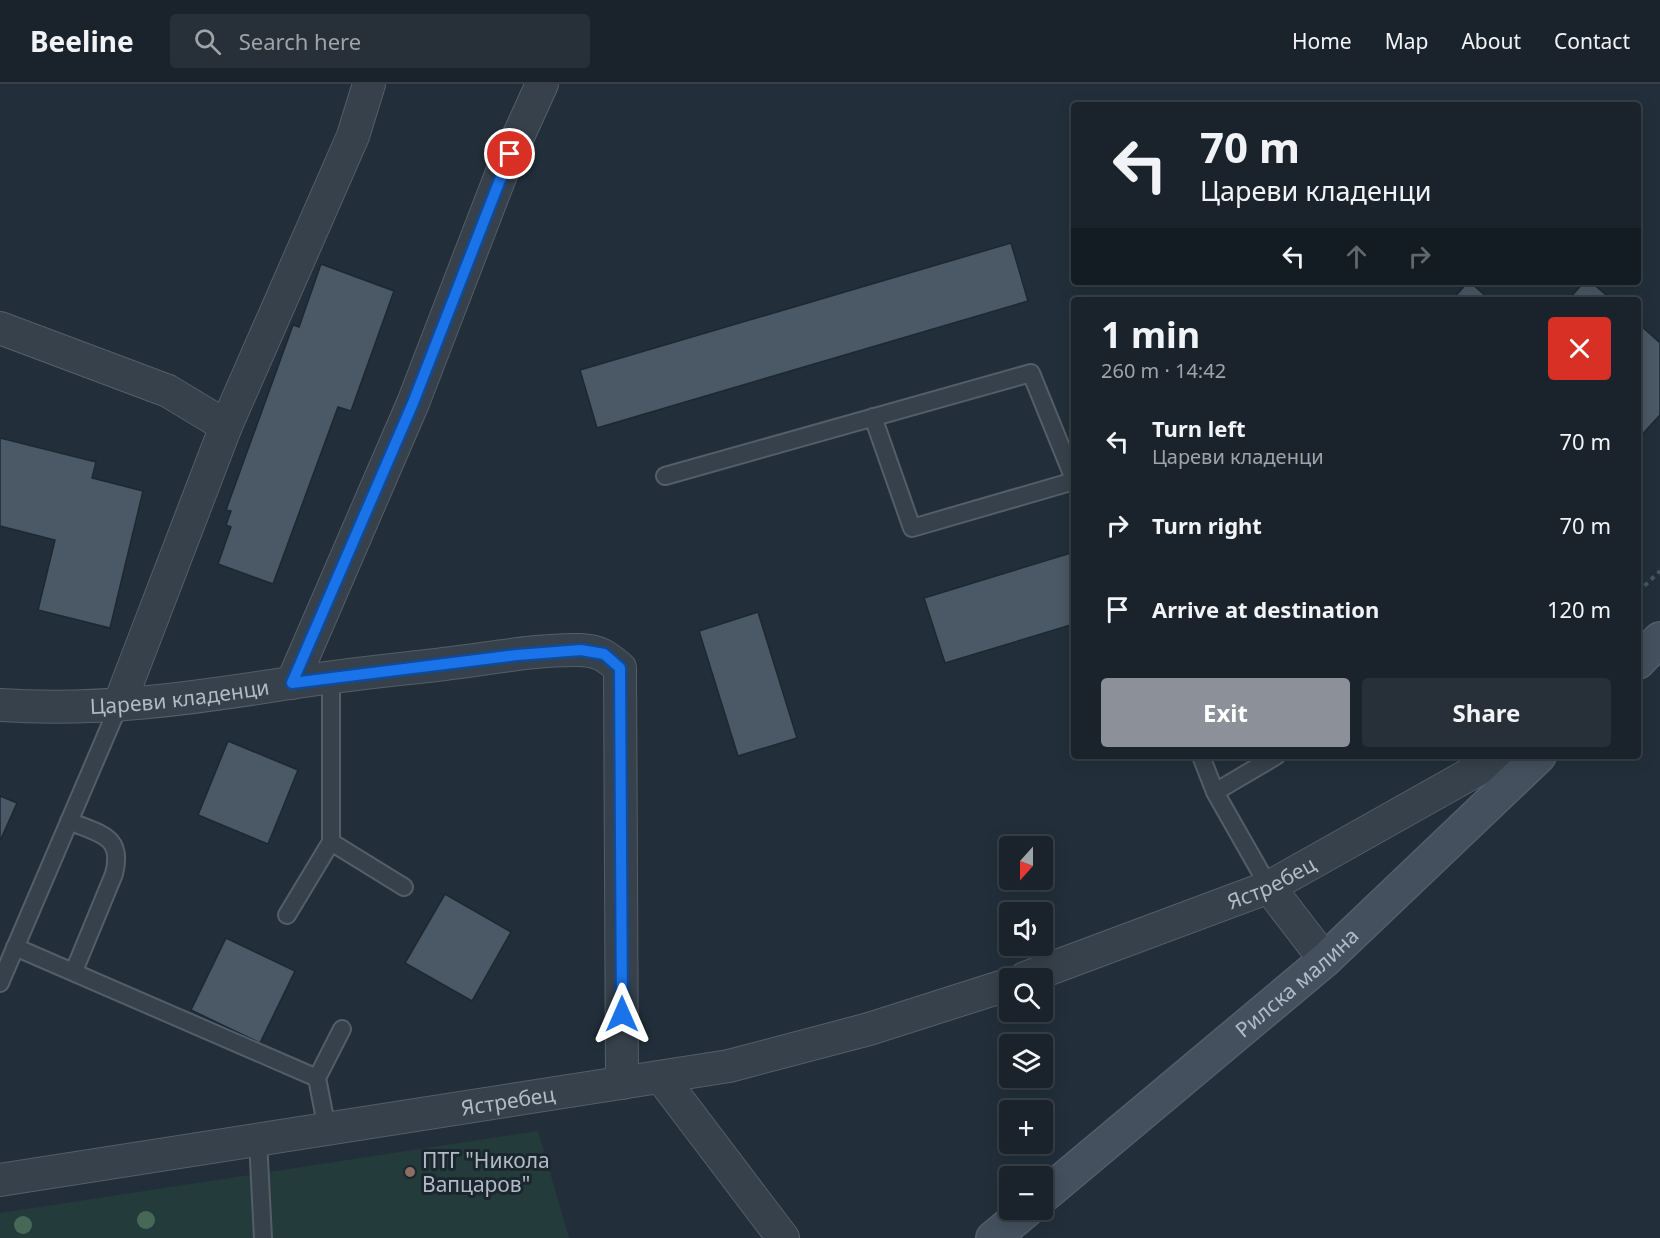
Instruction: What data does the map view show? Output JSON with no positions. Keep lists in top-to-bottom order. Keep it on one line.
{"streets":{"street":["Цареви кладенци","Ястребец","Рилска малина"]},"crossings":[["Цареви кладенци","Ястребец"]],"places":["ПТГ \"Никола Вапцаров\""],"north":"bottom","page":{"header":"Beeline","search":"Search here","nav":["Home","Map","About","Contact"],"turn":["70 m","Цареви кладенци"],"heading":["1 min","260 m · 14:42"],"list":[{"name":"Turn left","note":"Цареви кладенци","value":"70 m"},{"name":"Turn right","value":"70 m"},{"name":"Arrive at destination","value":"120 m"}],"buttons":["Exit","Share"],"map_buttons":["+","−"]}}
